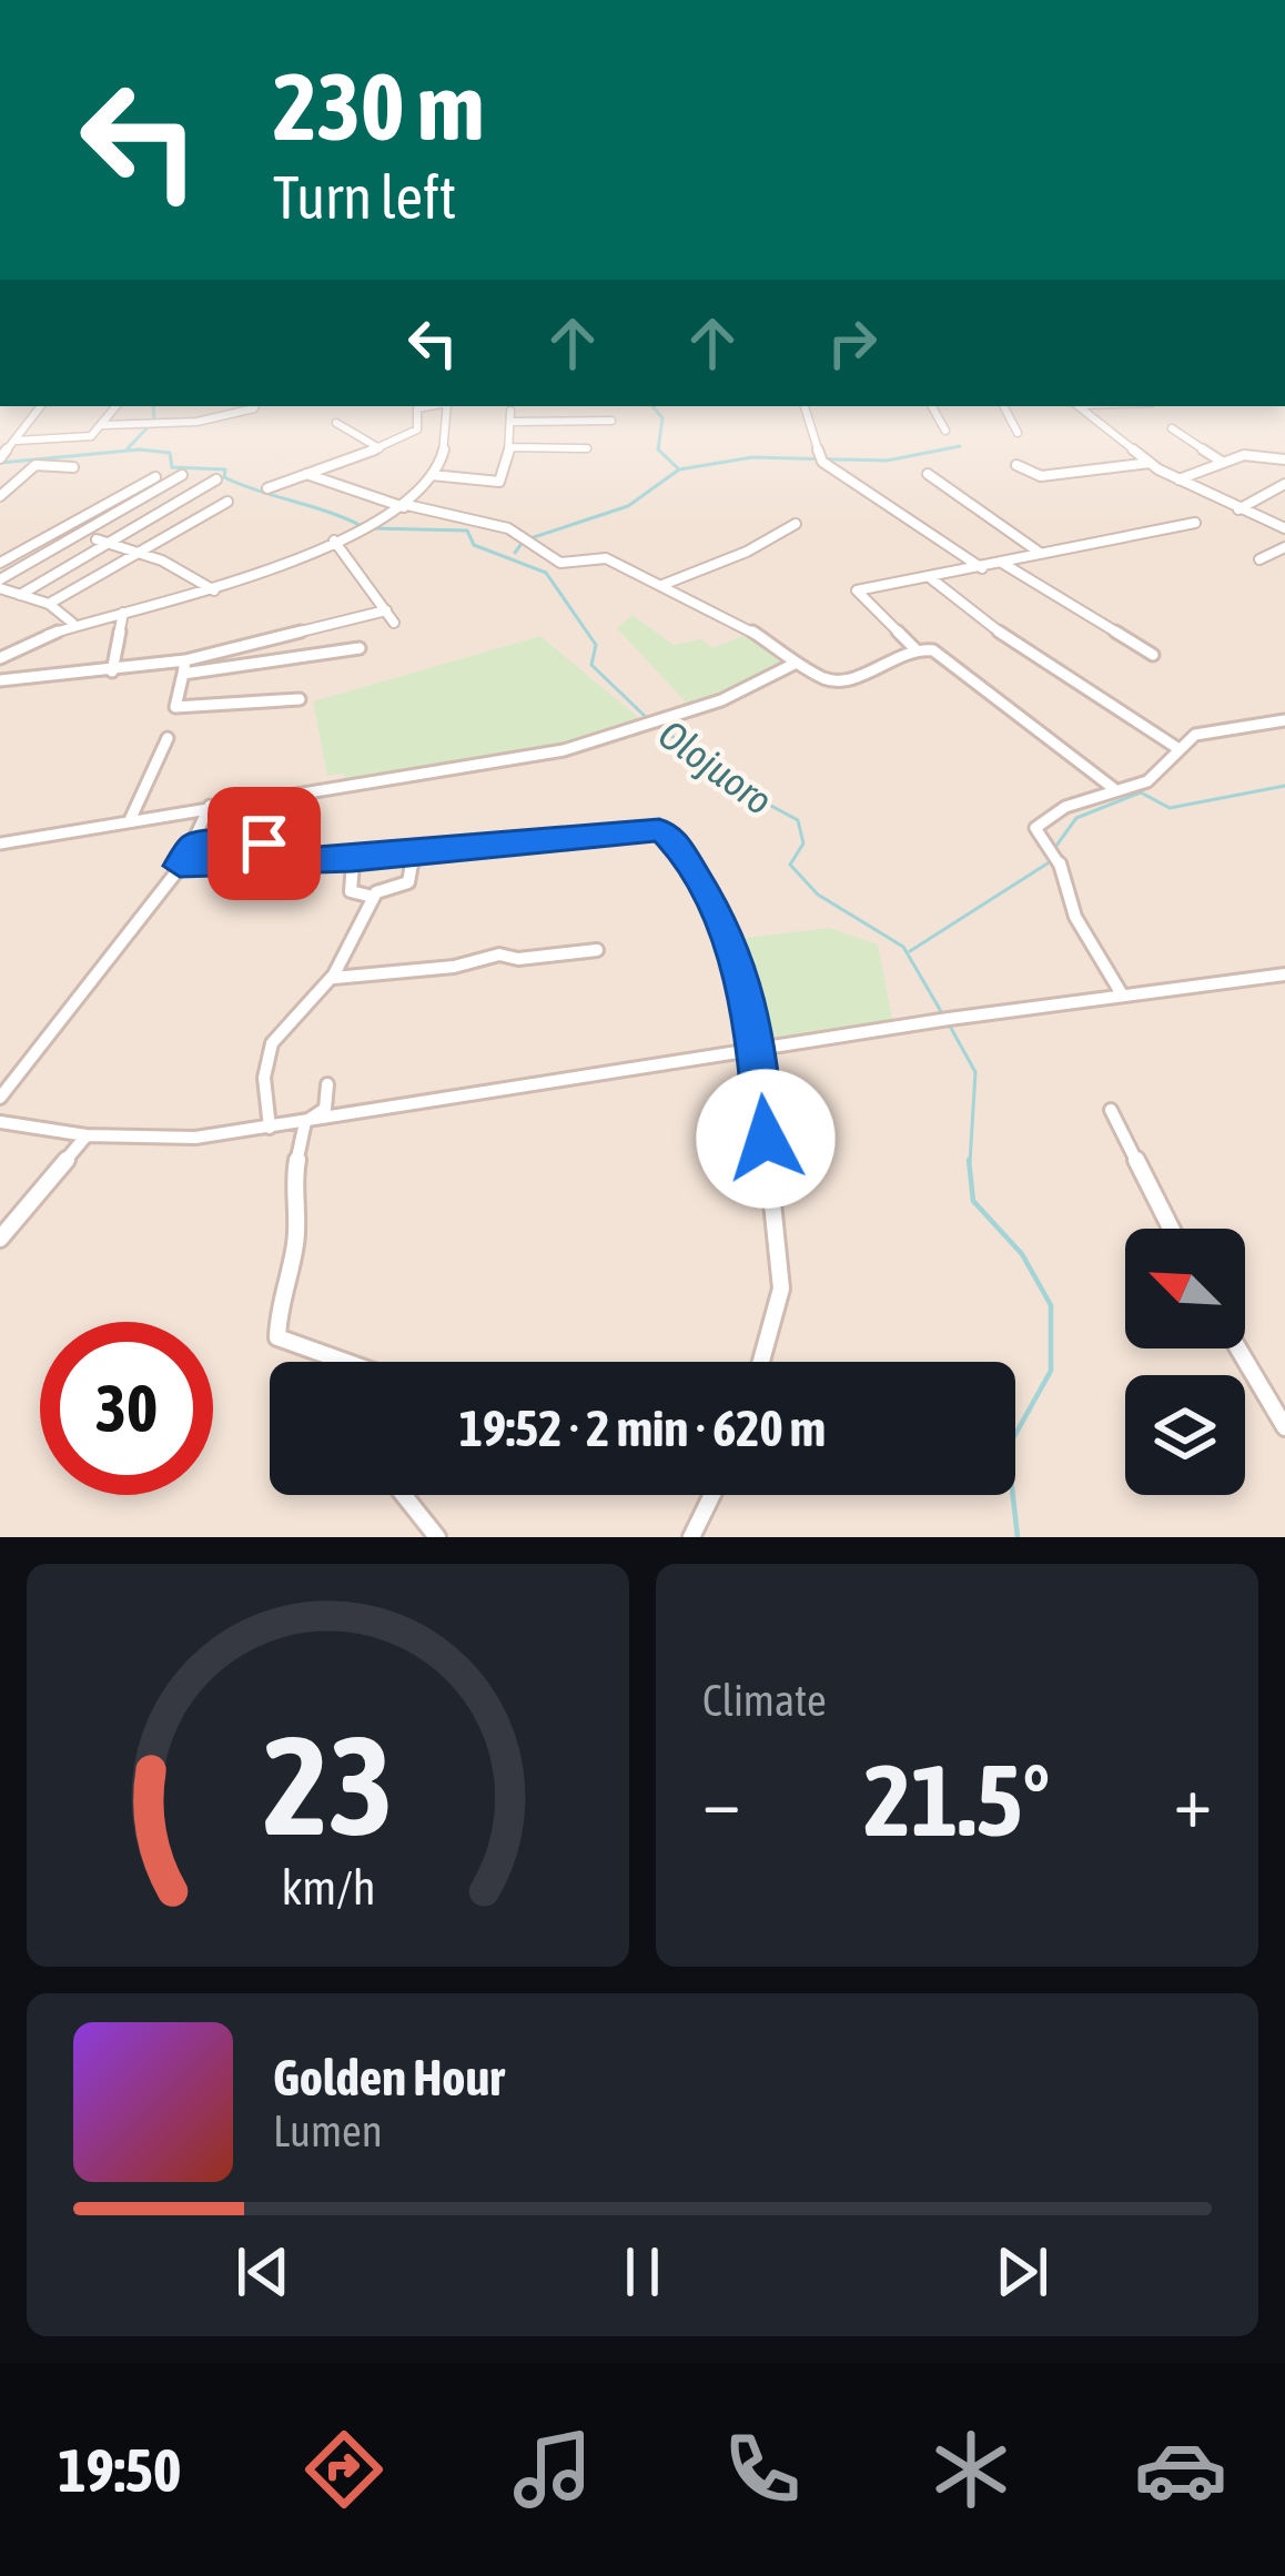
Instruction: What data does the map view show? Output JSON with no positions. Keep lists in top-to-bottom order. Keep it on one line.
{"water":["Olojuoro"],"north":"top left","page":{"turn":["230 m","Turn left"],"limit":"30","trip":"19:52 · 2 min · 620 m","tile":"Climate","heat":["−","21.5°","+"],"song":["Golden Hour","Lumen"],"tabs":"19:50","gauge":["23","km/h"]}}
